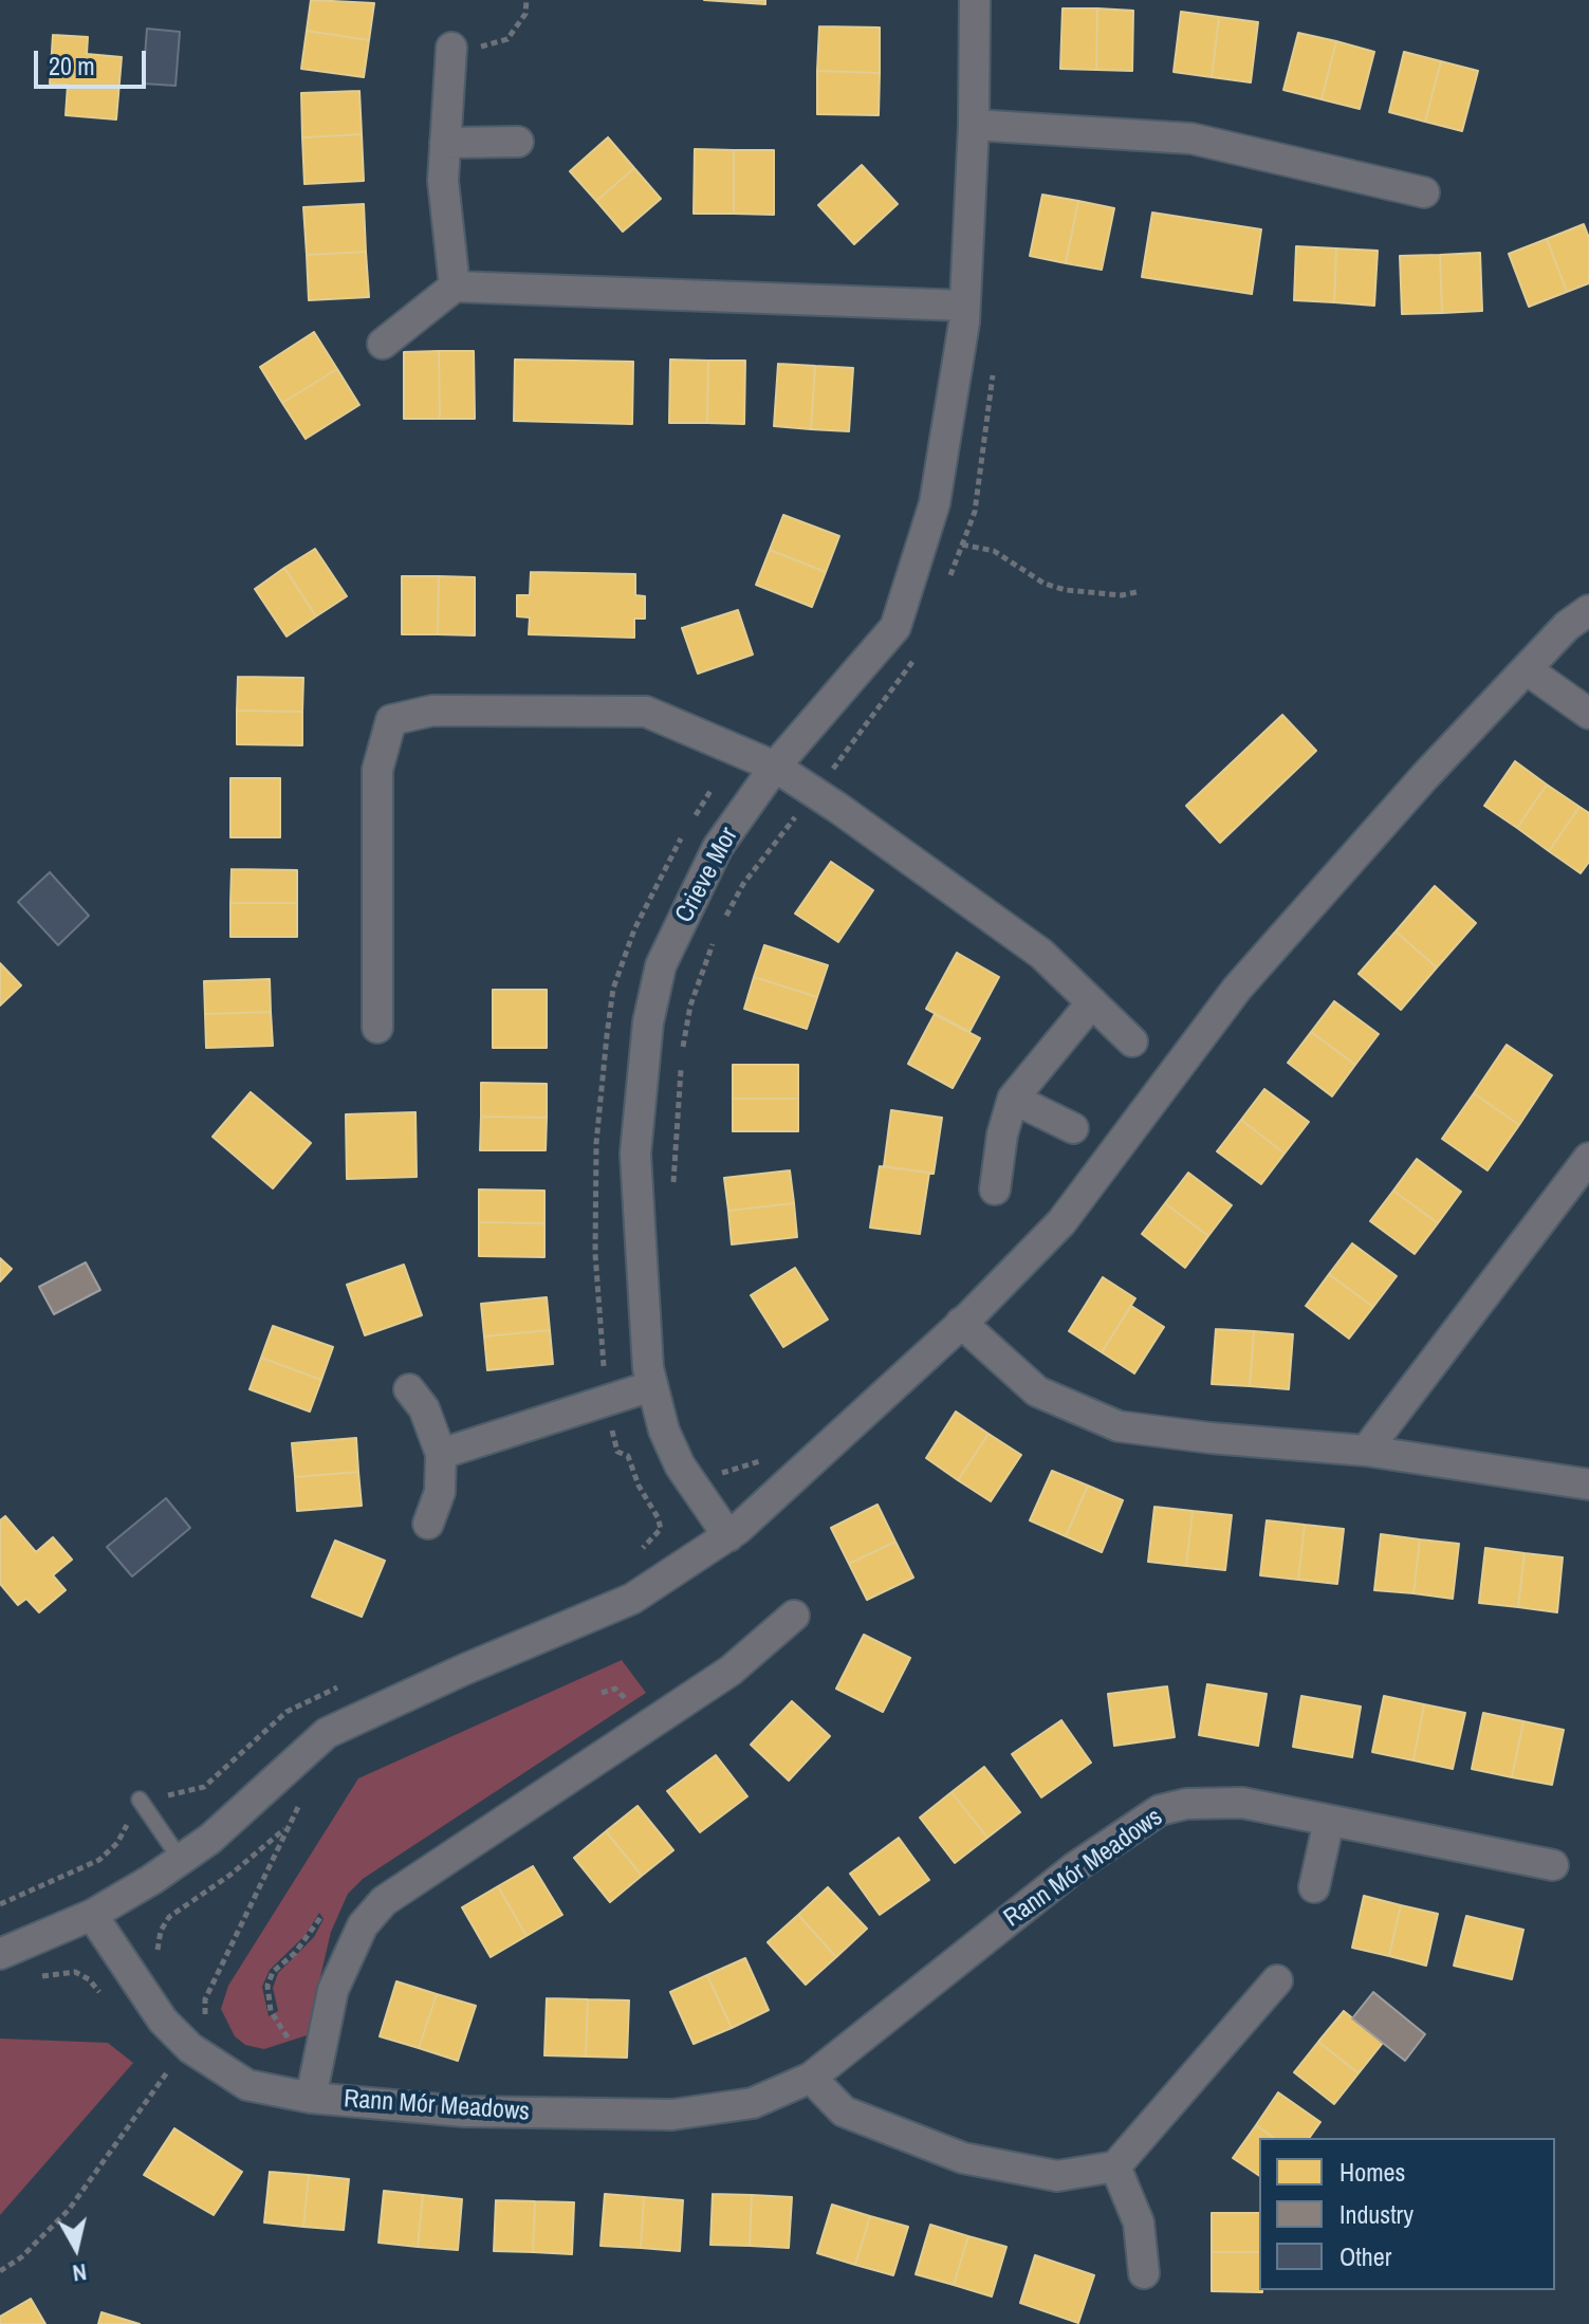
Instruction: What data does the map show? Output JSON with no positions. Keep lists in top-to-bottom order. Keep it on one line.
{"streets":{"street":["Crieve Mor","Rann Mór Meadows"]},"legend":["Homes","Industry","Other"],"scale_bar":"20 m","north":"bottom"}
